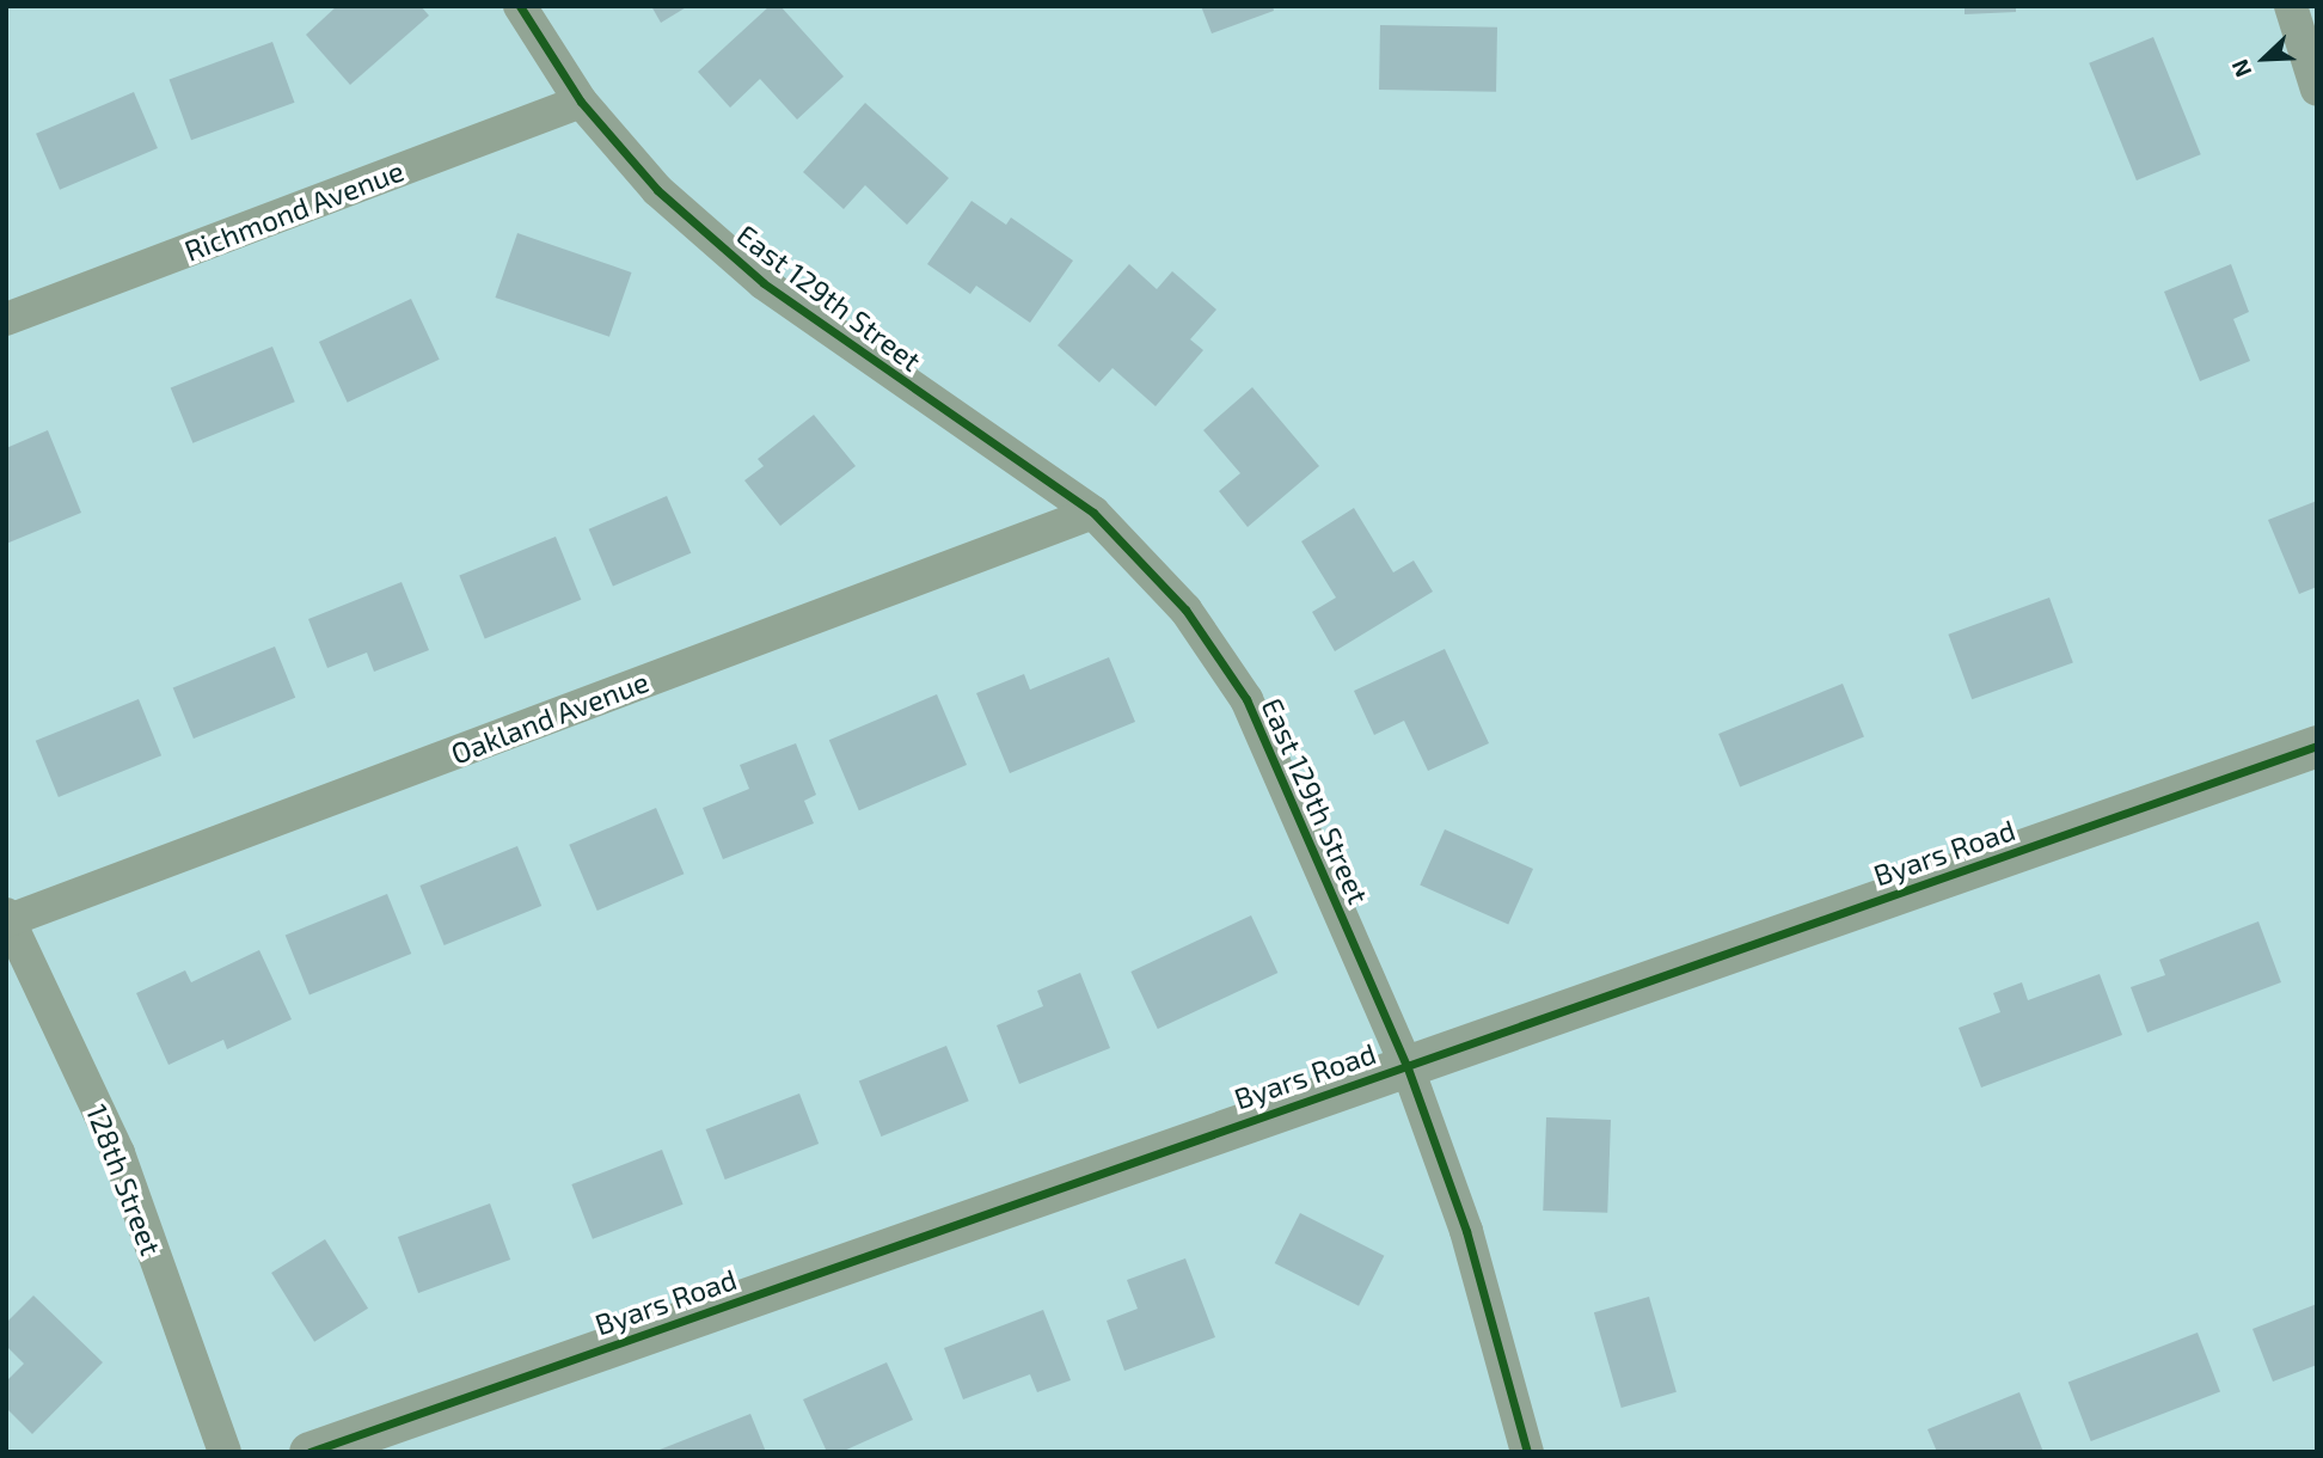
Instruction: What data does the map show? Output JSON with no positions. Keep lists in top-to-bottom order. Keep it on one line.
{"streets":{"street":["Richmond Avenue","East 129th Street","Oakland Avenue","Byars Road","128th Street"]},"crossings":[["Richmond Avenue","East 129th Street"],["East 129th Street","Oakland Avenue"],["East 129th Street","Byars Road"],["Oakland Avenue","128th Street"]],"north":"bottom left"}
